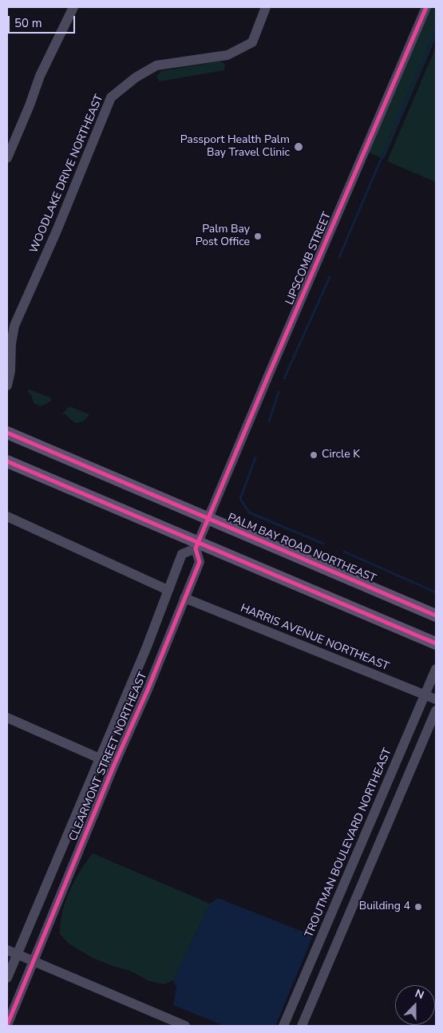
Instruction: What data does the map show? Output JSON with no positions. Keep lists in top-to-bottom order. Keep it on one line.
{"streets":{"main road":["PALM BAY ROAD NORTHEAST"],"street":["WOODLAKE DRIVE NORTHEAST","LIPSCOMB STREET","HARRIS AVENUE NORTHEAST","CLEARMONT STREET NORTHEAST","TROUTMAN BOULEVARD NORTHEAST"]},"crossings":[["LIPSCOMB STREET","PALM BAY ROAD NORTHEAST"],["LIPSCOMB STREET","CLEARMONT STREET NORTHEAST"],["PALM BAY ROAD NORTHEAST","CLEARMONT STREET NORTHEAST"],["HARRIS AVENUE NORTHEAST","CLEARMONT STREET NORTHEAST"],["HARRIS AVENUE NORTHEAST","TROUTMAN BOULEVARD NORTHEAST"]],"places":["Passport Health Palm Bay Travel Clinic","Palm Bay Post Office","Circle K","Building 4"],"scale_bar":"50 m","north":"top"}
